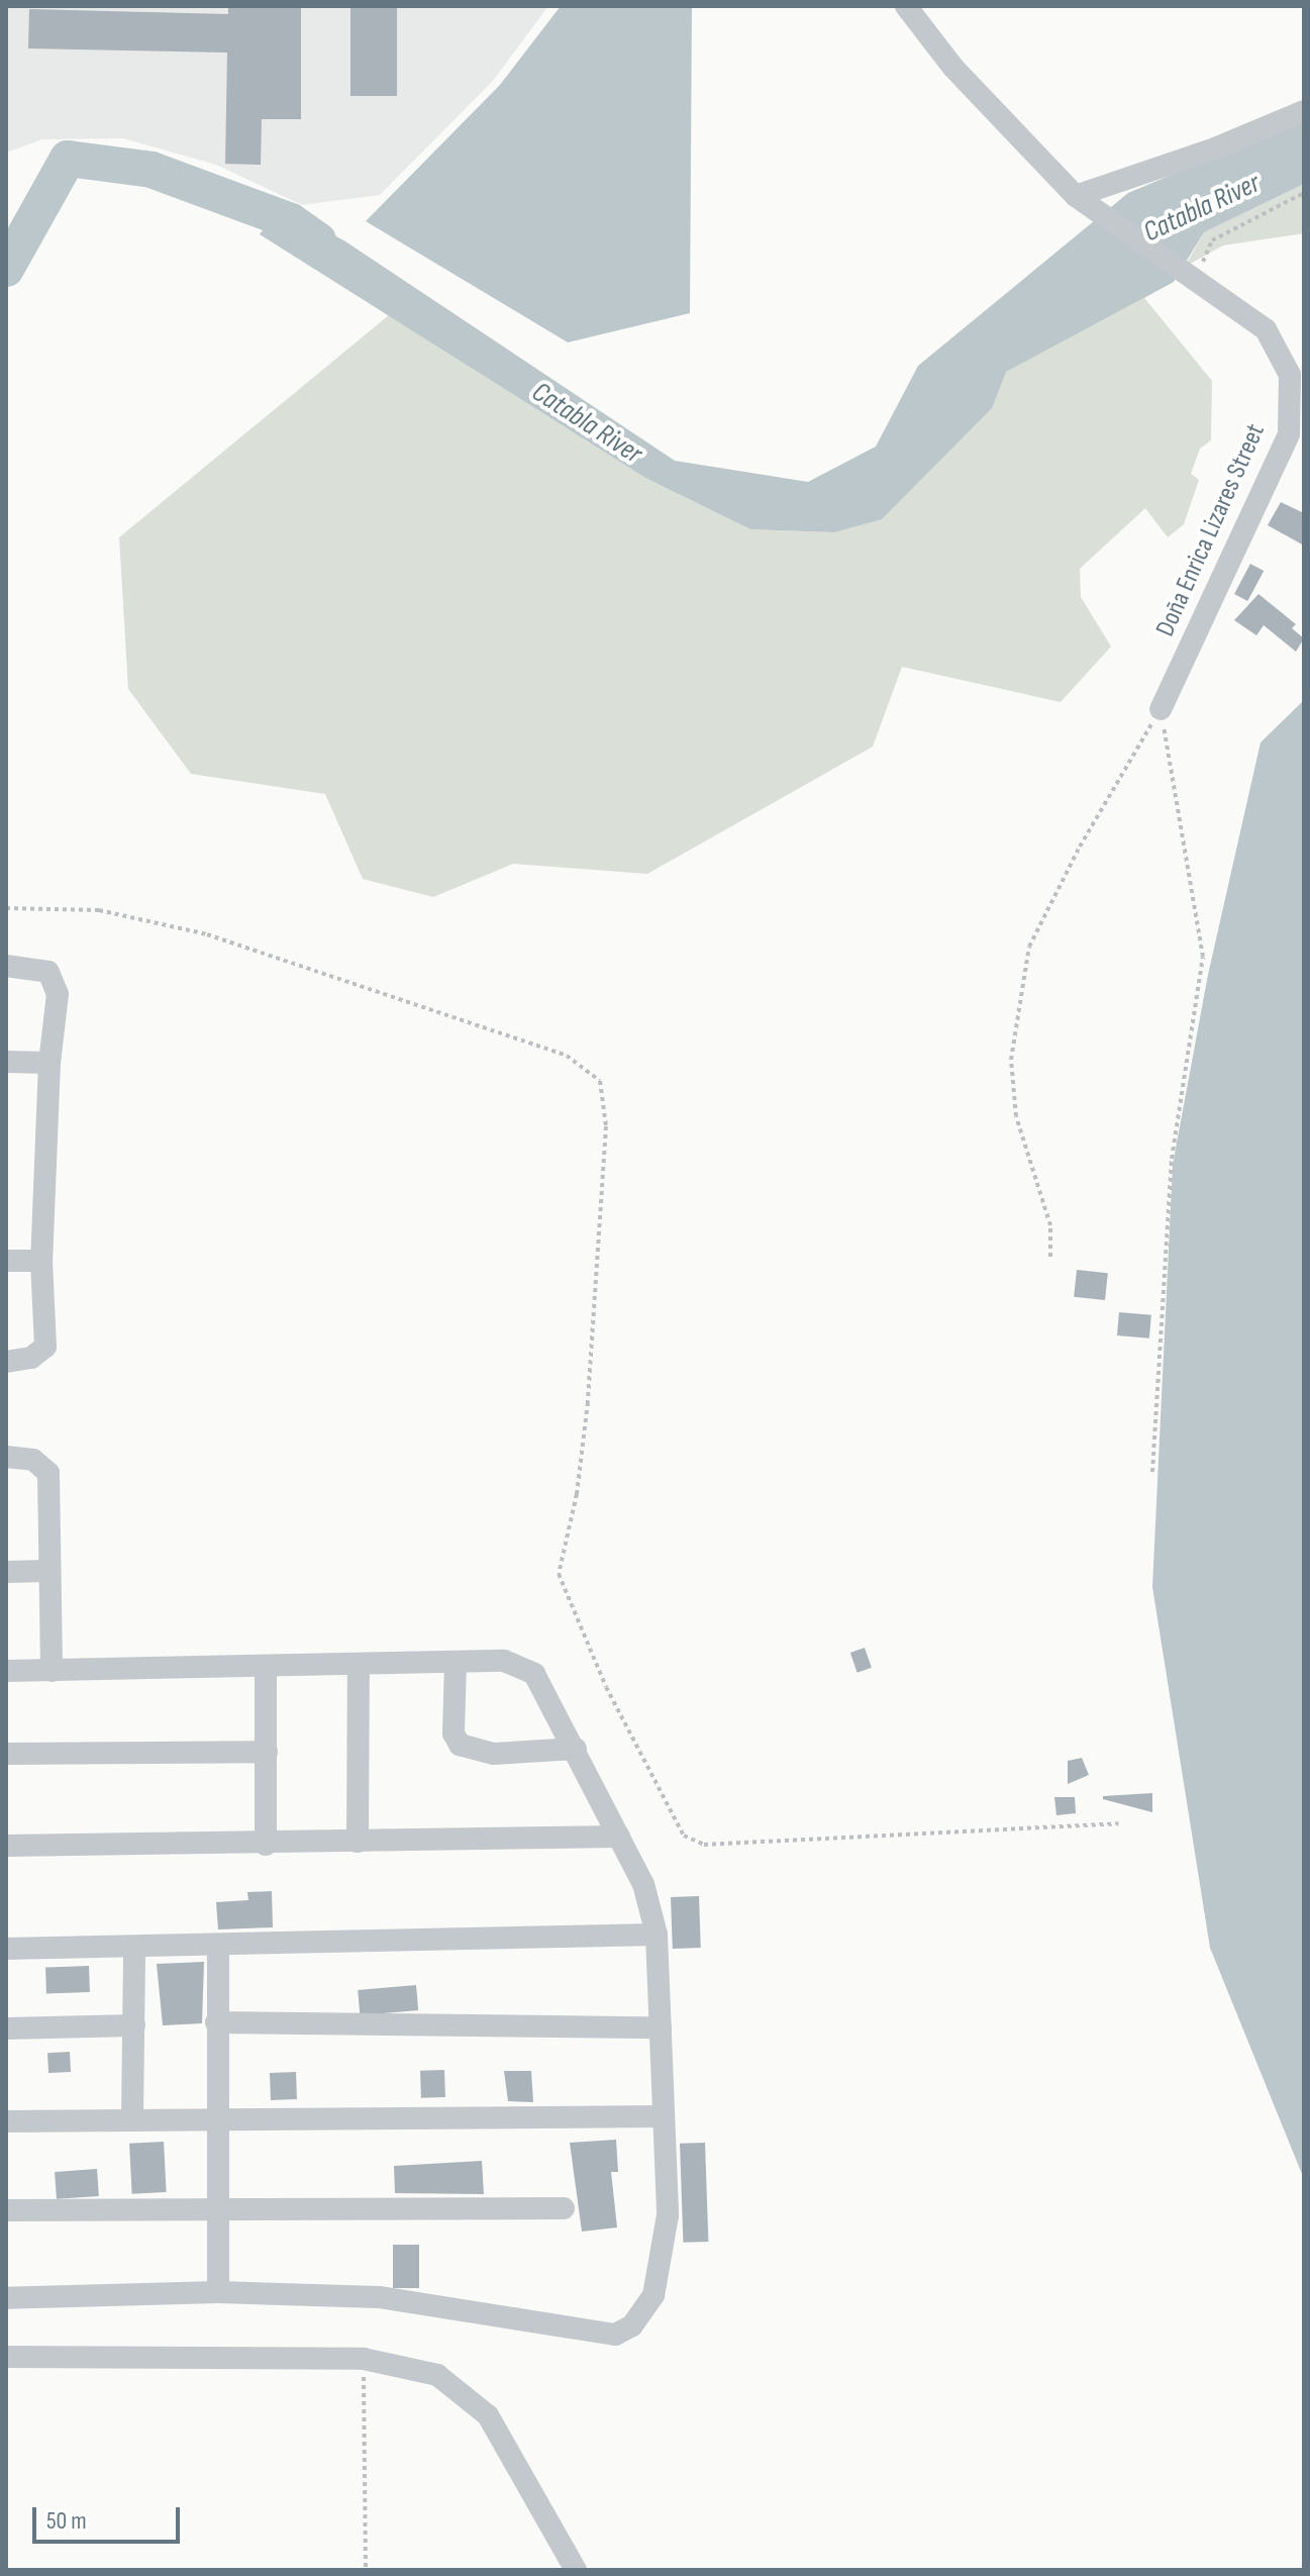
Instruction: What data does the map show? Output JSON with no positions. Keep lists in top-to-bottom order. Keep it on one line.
{"streets":{"street":["Doña Enrica Lizares Street"]},"water":["Catabla River"],"scale_bar":"50 m"}
